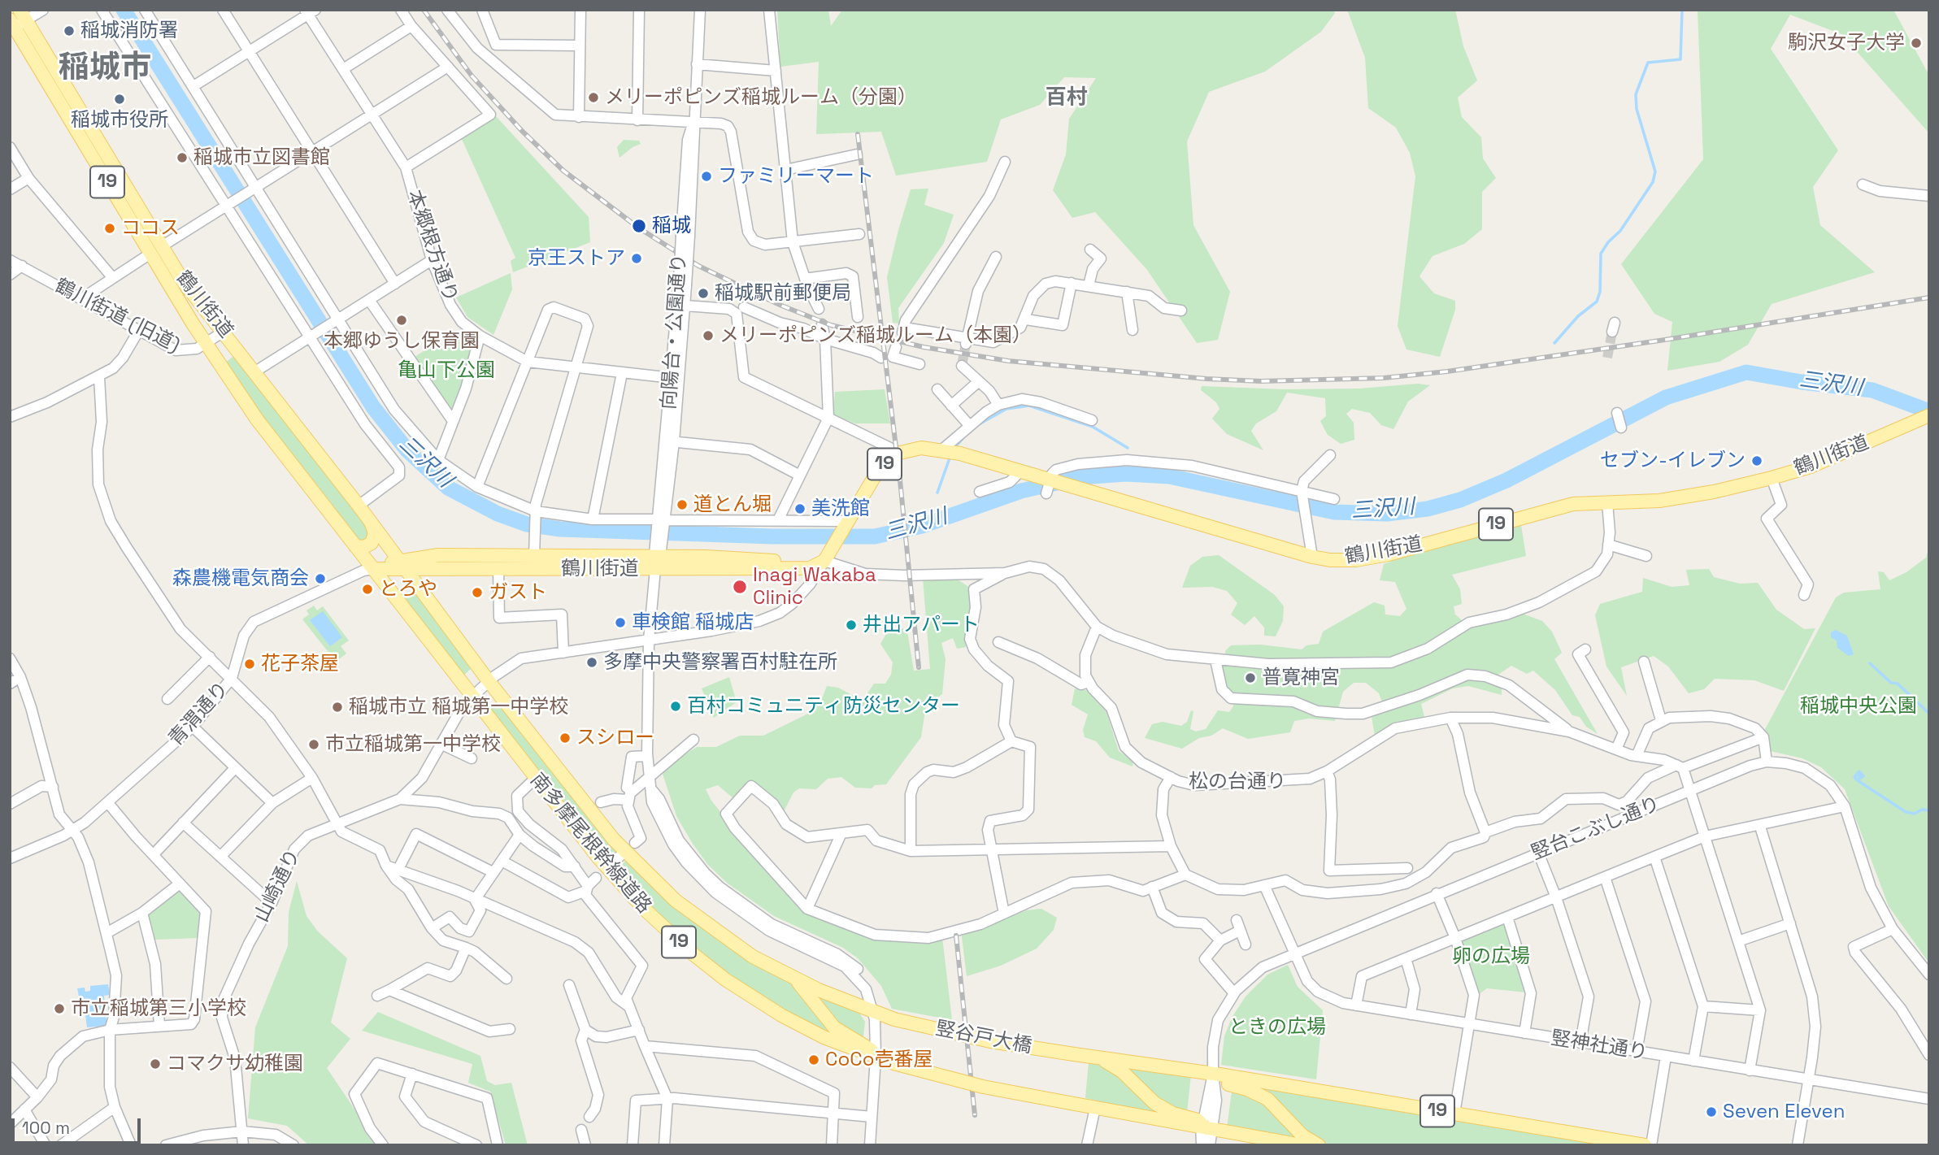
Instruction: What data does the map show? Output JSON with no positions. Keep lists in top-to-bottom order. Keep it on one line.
{"streets":{"main road":["19","鶴川街道","南多摩尾根幹線道路","竪谷戸大橋"],"street":["本郷根方通り","鶴川街道 (旧道)","向陽台・公園通り","青渭通り","松の台通り","竪台こぶし通り","山崎通り","竪神社通り"]},"crossings":[["19","鶴川街道"],["19","向陽台・公園通り"],["19","竪台こぶし通り"],["19","南多摩尾根幹線道路"],["19","山崎通り"],["19","竪谷戸大橋"],["本郷根方通り","向陽台・公園通り"],["鶴川街道","鶴川街道 (旧道)"],["鶴川街道","向陽台・公園通り"],["鶴川街道","青渭通り"],["鶴川街道","南多摩尾根幹線道路"],["鶴川街道","山崎通り"],["向陽台・公園通り","南多摩尾根幹線道路"],["向陽台・公園通り","山崎通り"],["向陽台・公園通り","竪谷戸大橋"],["青渭通り","南多摩尾根幹線道路"],["竪台こぶし通り","竪神社通り"],["南多摩尾根幹線道路","山崎通り"],["南多摩尾根幹線道路","竪谷戸大橋"]],"districts":["稲城市","百村"],"water":["三沢川"],"parks":["亀山下公園","稲城中央公園","卵の広場","ときの広場"],"places":["稲城消防署","駒沢女子大学","メリーポピンズ稲城ルーム（分園）","稲城市役所","稲城市立図書館","ファミリーマート","稲城","ココス","京王ストア","稲城駅前郵便局","本郷ゆうし保育園","メリーポピンズ稲城ルーム（本園）","セブン-イレブン","道とん堀","美洗館","森農機電気商会","Inagi Wakaba Clinic","とろや","ガスト","車検館 稲城店","井出アパート","多摩中央警察署百村駐在所","花子茶屋","普寛神宮","百村コミュニティ防災センター","稲城市立 稲城第一中学校","スシロー","市立稲城第一中学校","市立稲城第三小学校","CoCo壱番屋","コマクサ幼稚園","Seven Eleven"],"scale_bar":"100 m"}
